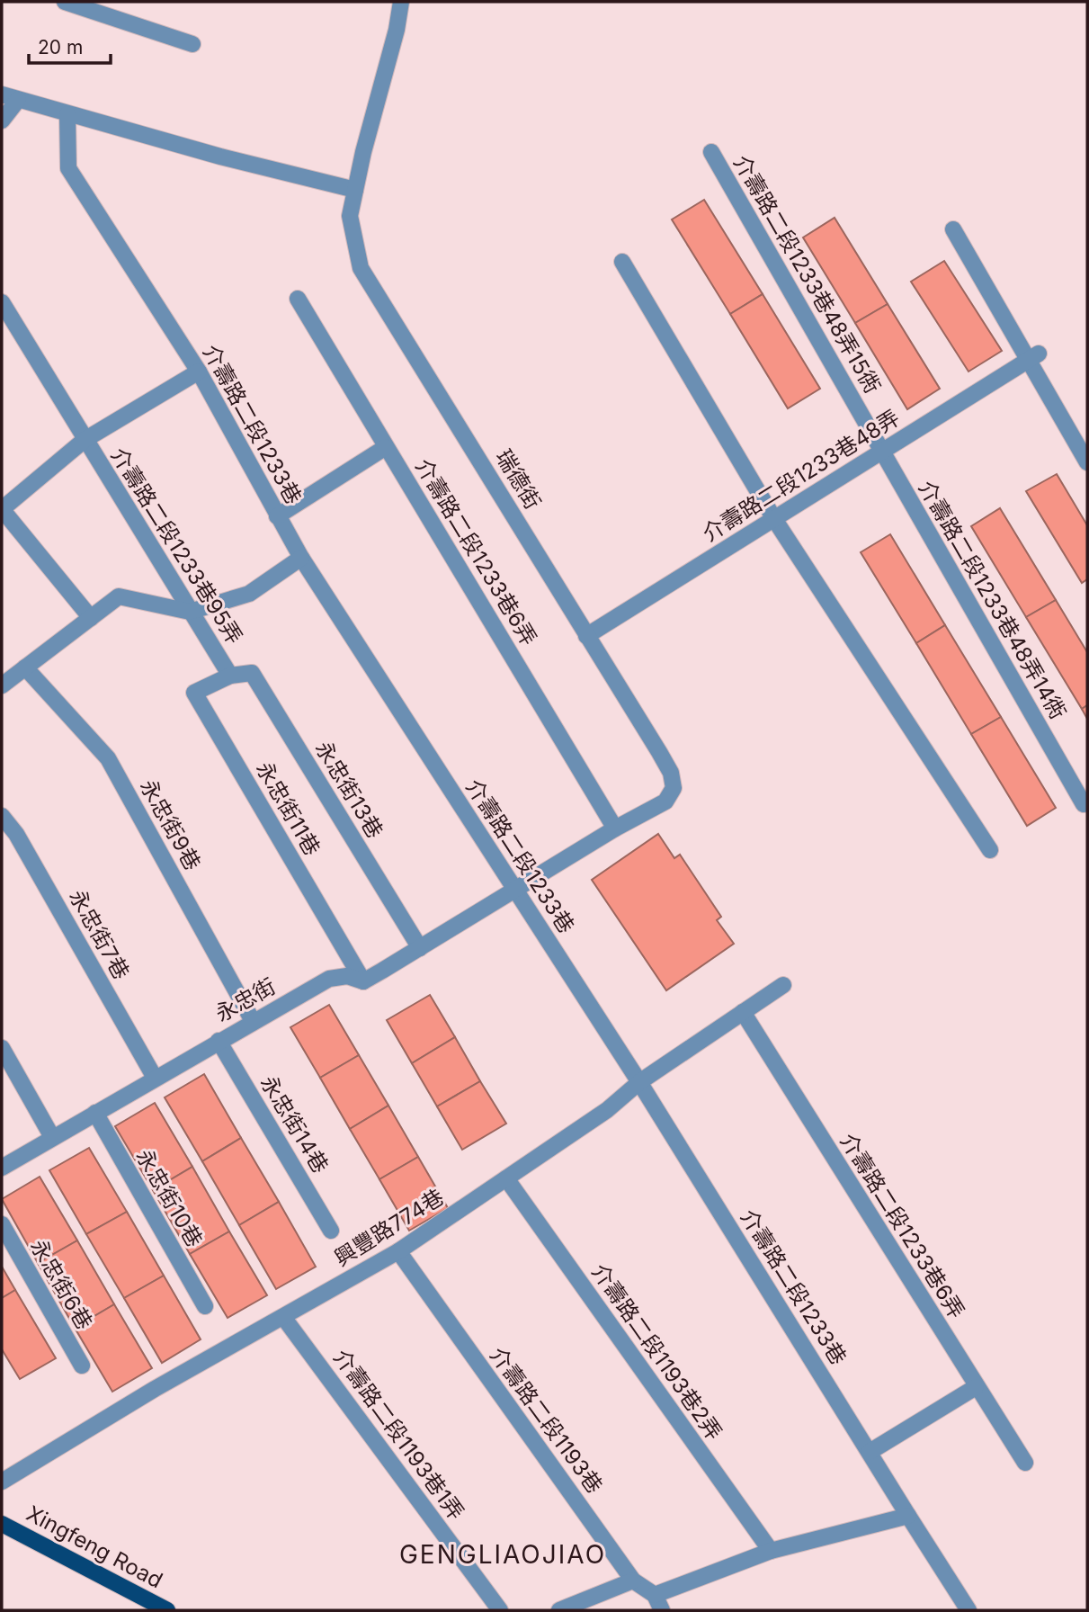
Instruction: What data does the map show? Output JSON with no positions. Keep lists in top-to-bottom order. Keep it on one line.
{"streets":{"main road":["Xingfeng Road"],"street":["介壽路二段1233巷48弄15衖","介壽路二段1233巷","介壽路二段1233巷48弄","瑞德街","介壽路二段1233巷95弄","介壽路二段1233巷6弄","介壽路二段1233巷48弄14衖","永忠街13巷","永忠街11巷","永忠街9巷","永忠街7巷","永忠街","永忠街14巷","永忠街10巷","興豐路774巷","永忠街6巷","介壽路二段1193巷2弄","介壽路二段1193巷","介壽路二段1193巷1弄"]},"crossings":[["介壽路二段1233巷48弄15衖","介壽路二段1233巷48弄"],["介壽路二段1233巷48弄15衖","介壽路二段1233巷48弄14衖"],["介壽路二段1233巷","瑞德街"],["介壽路二段1233巷","興豐路774巷"],["介壽路二段1233巷48弄","瑞德街"],["介壽路二段1233巷48弄","介壽路二段1233巷48弄14衖"],["瑞德街","介壽路二段1233巷6弄"],["介壽路二段1233巷95弄","永忠街13巷"],["介壽路二段1233巷95弄","永忠街11巷"],["介壽路二段1233巷6弄","興豐路774巷"],["永忠街13巷","永忠街11巷"],["永忠街11巷","永忠街"],["永忠街9巷","永忠街"],["永忠街7巷","永忠街"],["永忠街","永忠街14巷"],["永忠街","永忠街10巷"],["興豐路774巷","介壽路二段1193巷2弄"],["興豐路774巷","介壽路二段1193巷"],["興豐路774巷","介壽路二段1193巷1弄"]],"districts":["GENGLIAOJIAO"],"scale_bar":"20 m"}
